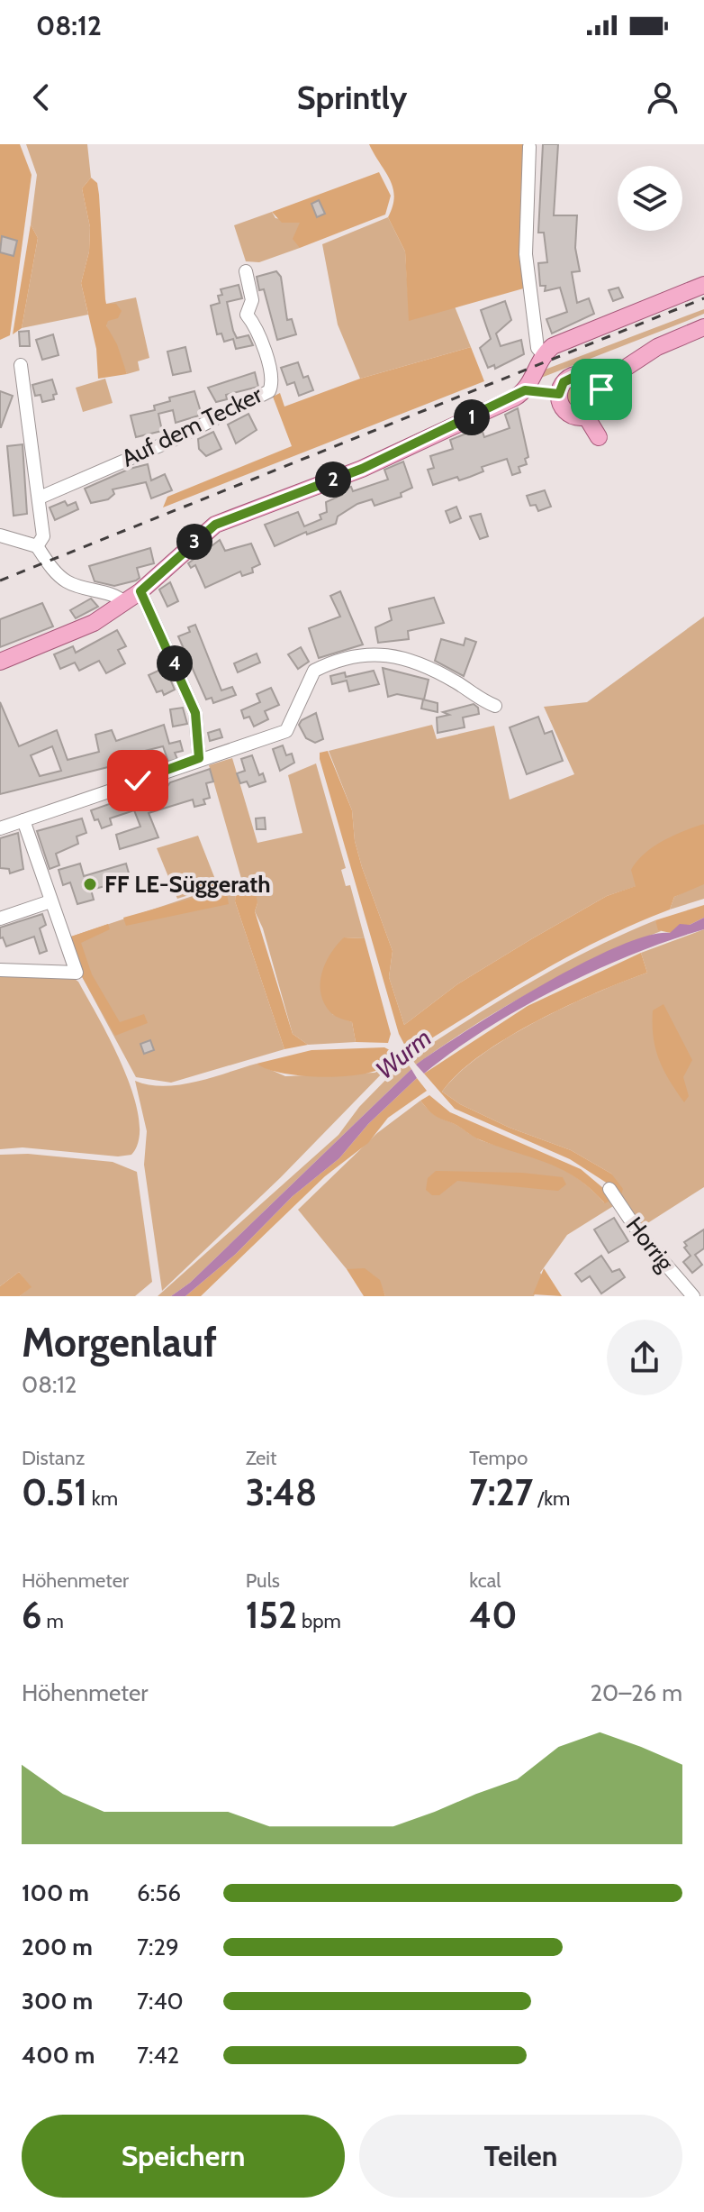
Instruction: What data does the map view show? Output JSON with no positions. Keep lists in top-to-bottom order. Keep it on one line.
{"streets":{"street":["Auf dem Tecker","Horrig"]},"water":["Wurm"],"places":["FF LE-Süggerath"],"page":{"status":"08:12","header":"Sprintly","pins":["1","2","3","4"],"heading":["Morgenlauf","08:12"],"stats":[["Distanz","0.51 km"],["Zeit","3:48"],["Tempo","7:27 /km"],["Höhenmeter","6 m"],["Puls","152 bpm"],["kcal","40"]],"chart":["Höhenmeter","20–26 m"],"list":[{"name":"100 m","note":"6:56"},{"name":"200 m","note":"7:29"},{"name":"300 m","note":"7:40"},{"name":"400 m","note":"7:42"}],"buttons":["Speichern","Teilen"]}}
